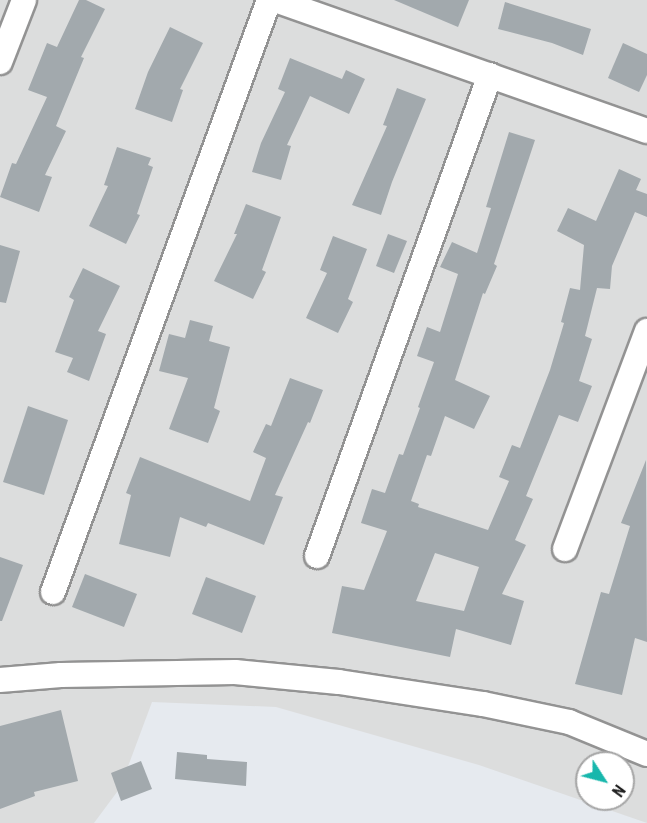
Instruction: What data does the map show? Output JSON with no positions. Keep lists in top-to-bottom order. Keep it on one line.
{"north":"bottom right"}
